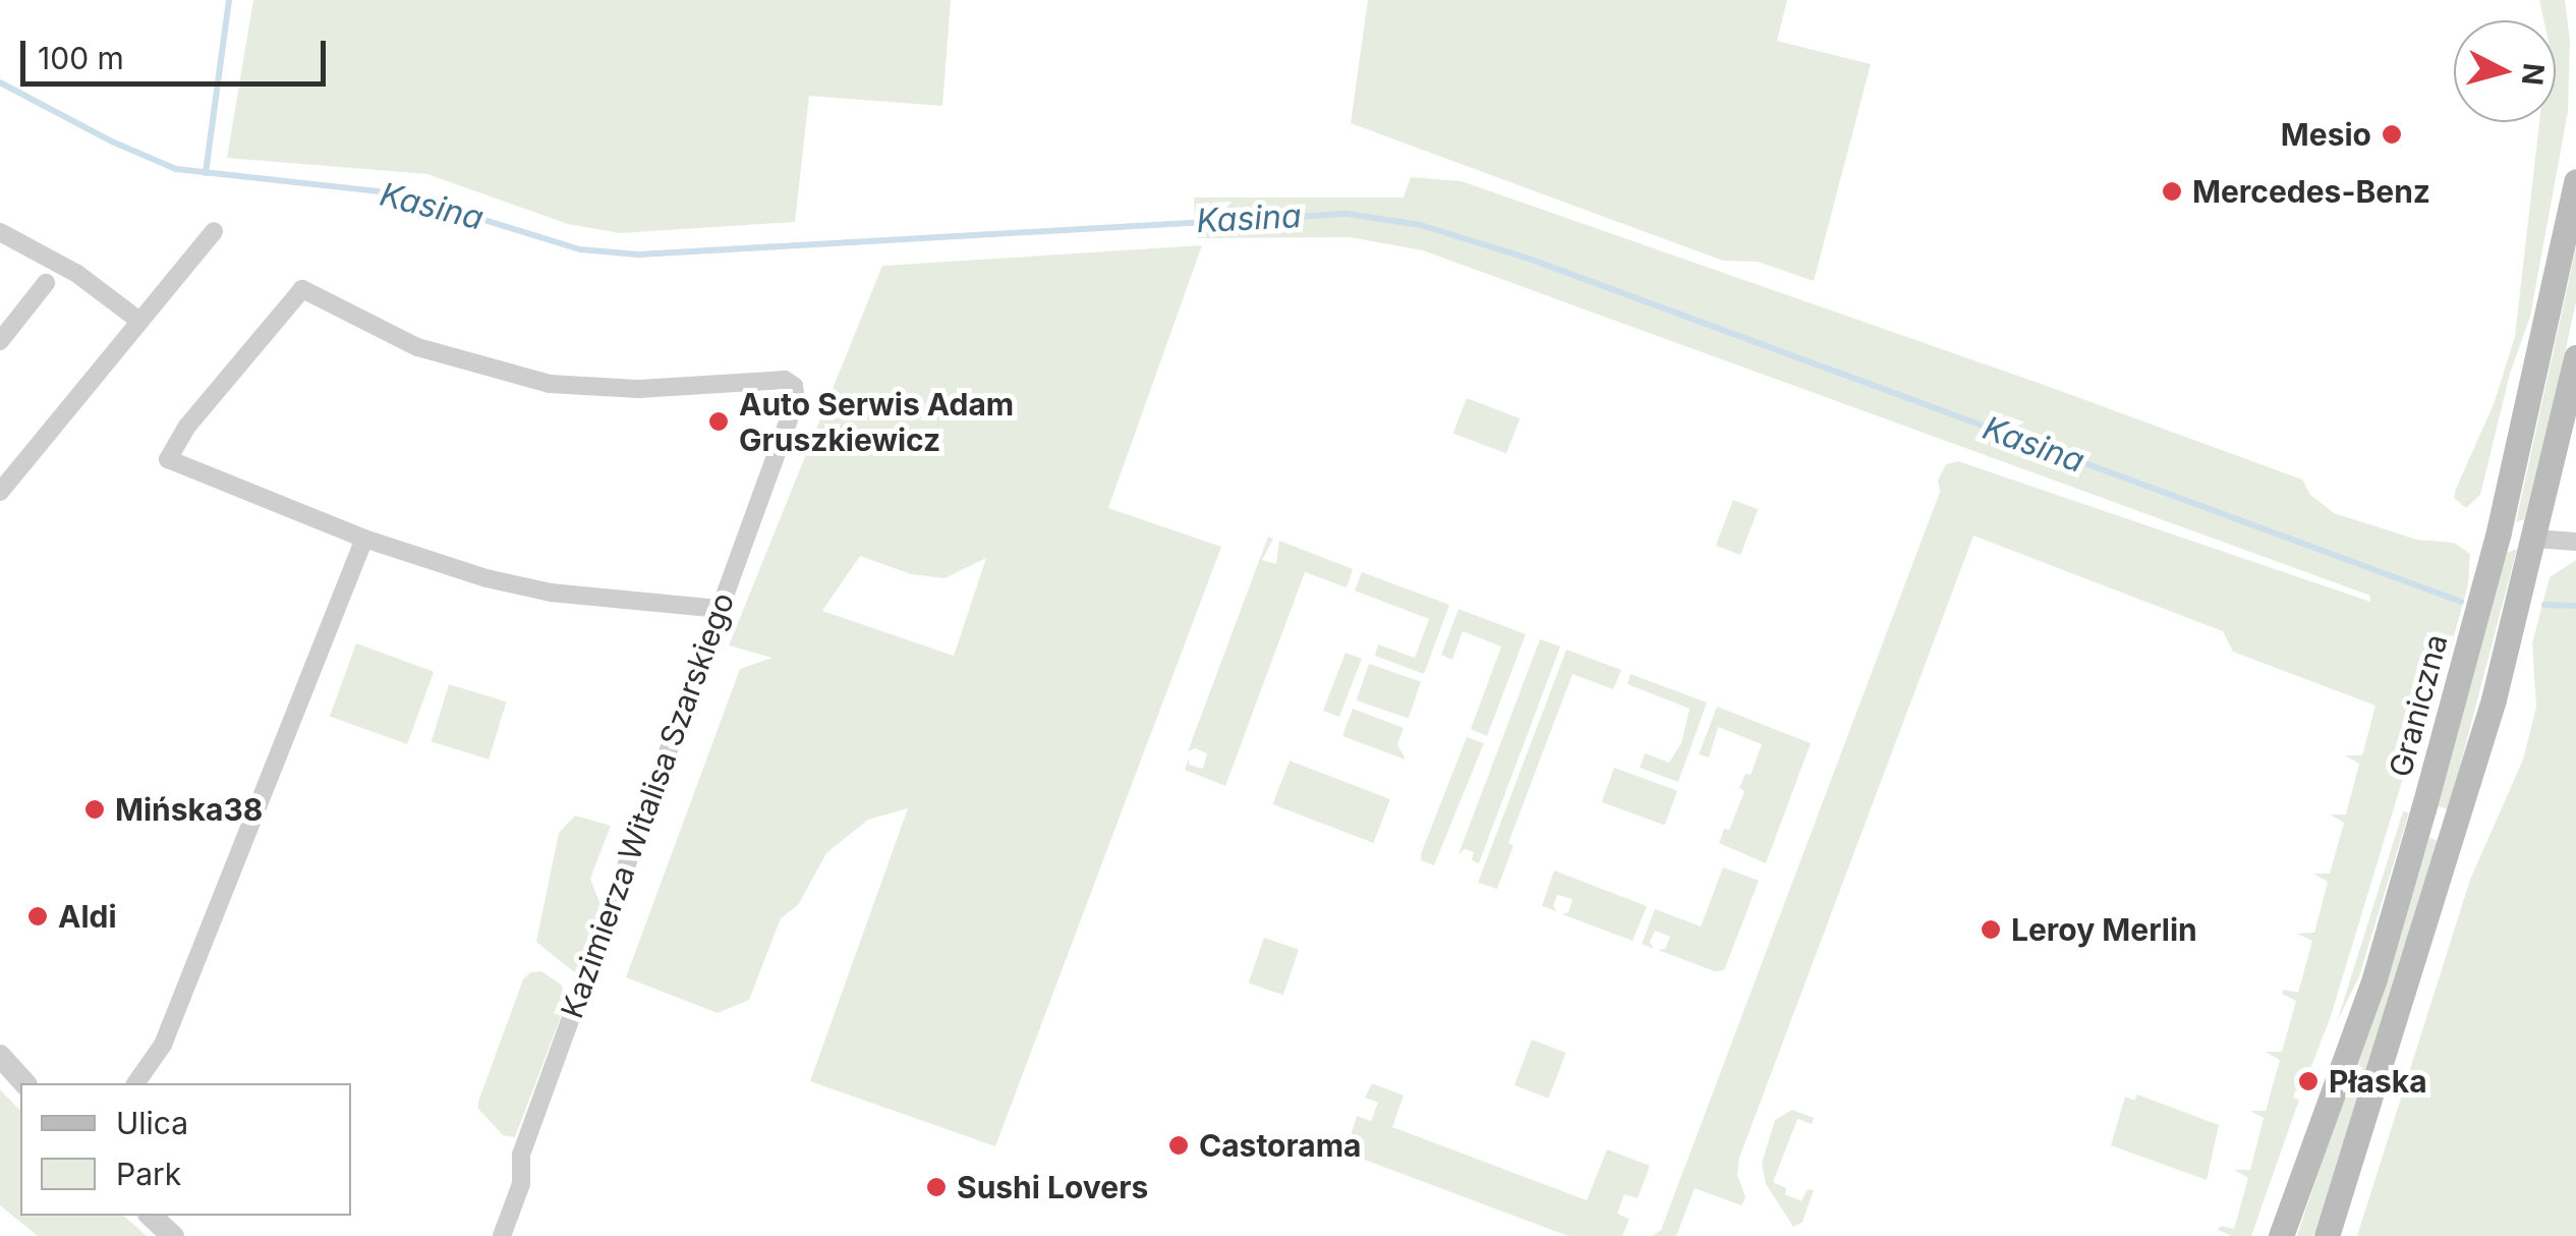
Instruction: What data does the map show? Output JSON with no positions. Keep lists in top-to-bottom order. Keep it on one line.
{"streets":{"main road":["Graniczna"],"street":["Kazimierza Witalisa Szarskiego"]},"water":["Kasina"],"places":["Mesio","Mercedes-Benz","Auto Serwis Adam Gruszkiewicz","Mińska38","Aldi","Leroy Merlin","Płaska","Castorama","Sushi Lovers"],"legend":["Ulica","Park"],"scale_bar":"100 m","north":"right"}
